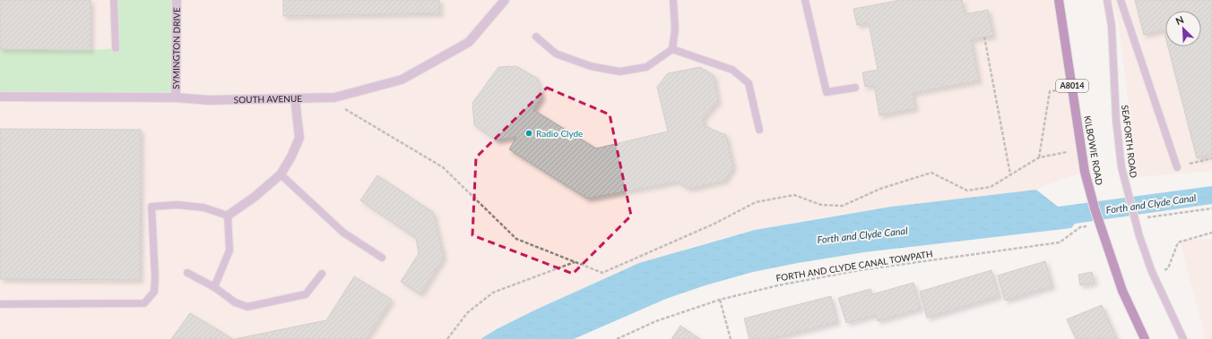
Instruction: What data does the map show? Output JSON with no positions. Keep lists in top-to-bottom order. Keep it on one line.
{"streets":{"main road":["A8014","KILBOWIE ROAD"],"street":["SYMINGTON DRIVE","SOUTH AVENUE"],"lane":["SEAFORTH ROAD"],"path":["FORTH AND CLYDE CANAL TOWPATH"]},"crossings":[["SYMINGTON DRIVE","SOUTH AVENUE"]],"water":["Forth and Clyde Canal"],"places":["Radio Clyde"],"north":"top left"}
